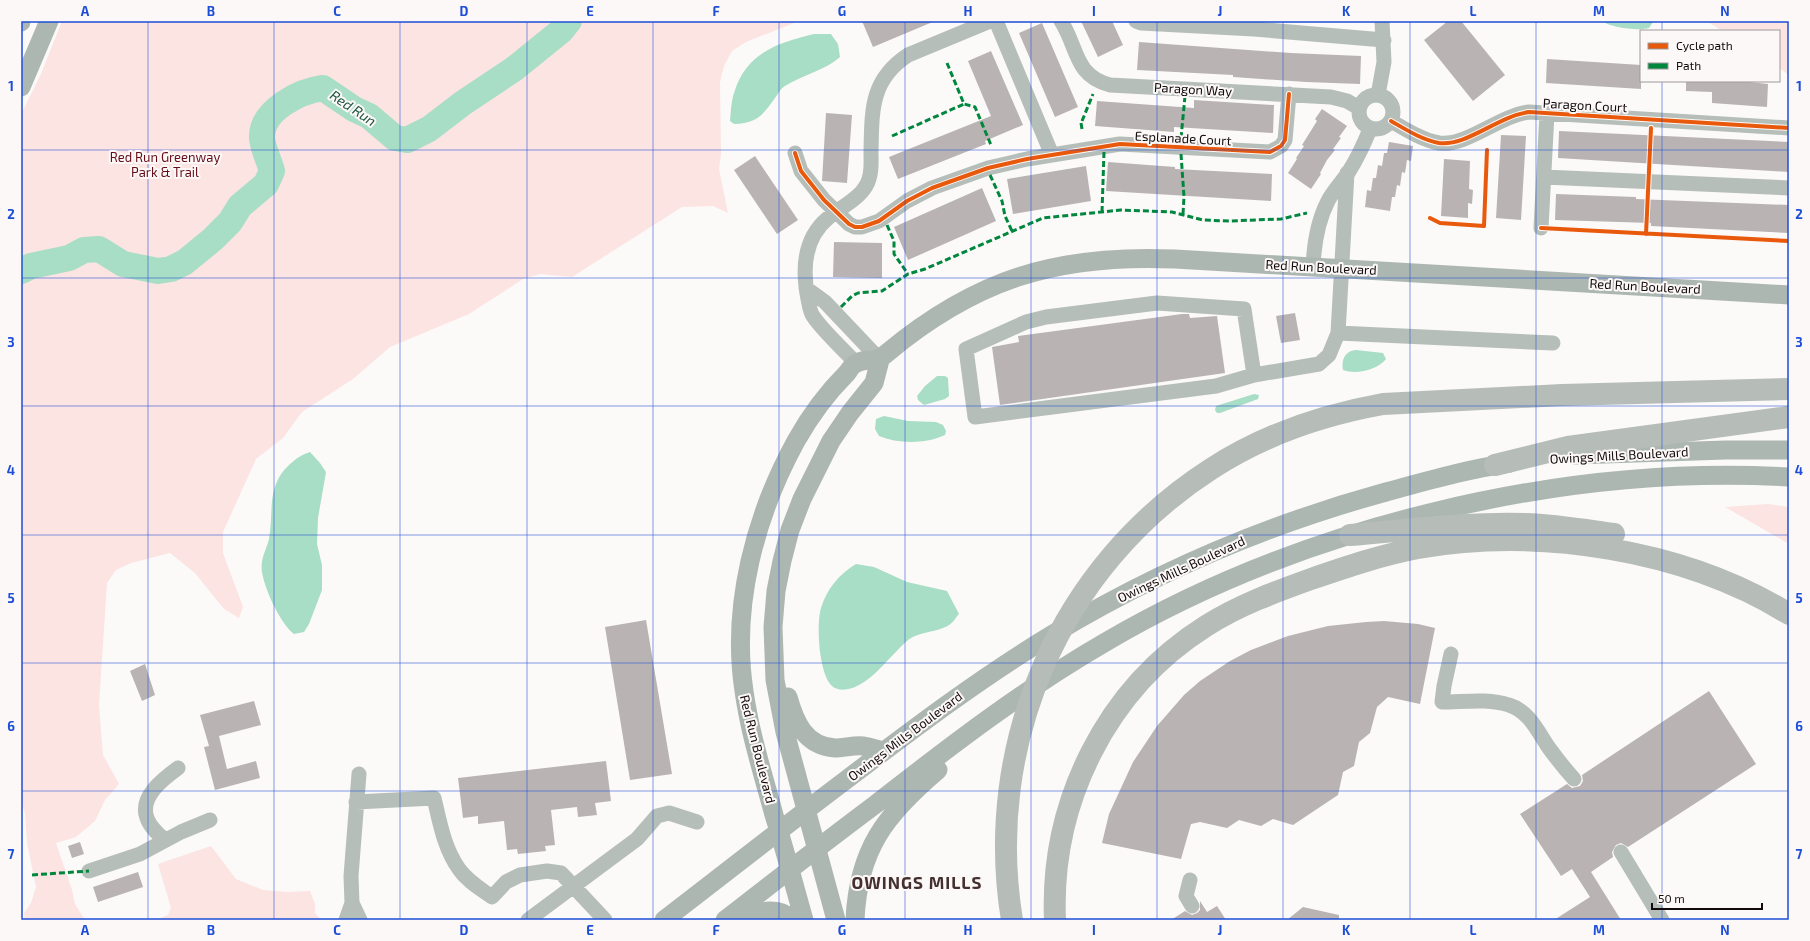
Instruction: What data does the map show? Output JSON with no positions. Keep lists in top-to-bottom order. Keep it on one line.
{"streets":{"main road":["Red Run Boulevard","Owings Mills Boulevard"],"street":["Paragon Way","Paragon Court","Esplanade Court"]},"crossings":[["Paragon Way","Paragon Court"],["Paragon Way","Esplanade Court"],["Red Run Boulevard","Owings Mills Boulevard"]],"districts":["OWINGS MILLS"],"water":["Red Run"],"parks":["Red Run Greenway Park & Trail"],"legend":["Cycle path","Path"],"scale_bar":"50 m","grid":{"columns":["A","B","C","D","E","F","G","H","I","J","K","L","M","N"],"rows":["1","2","3","4","5","6","7"]}}
